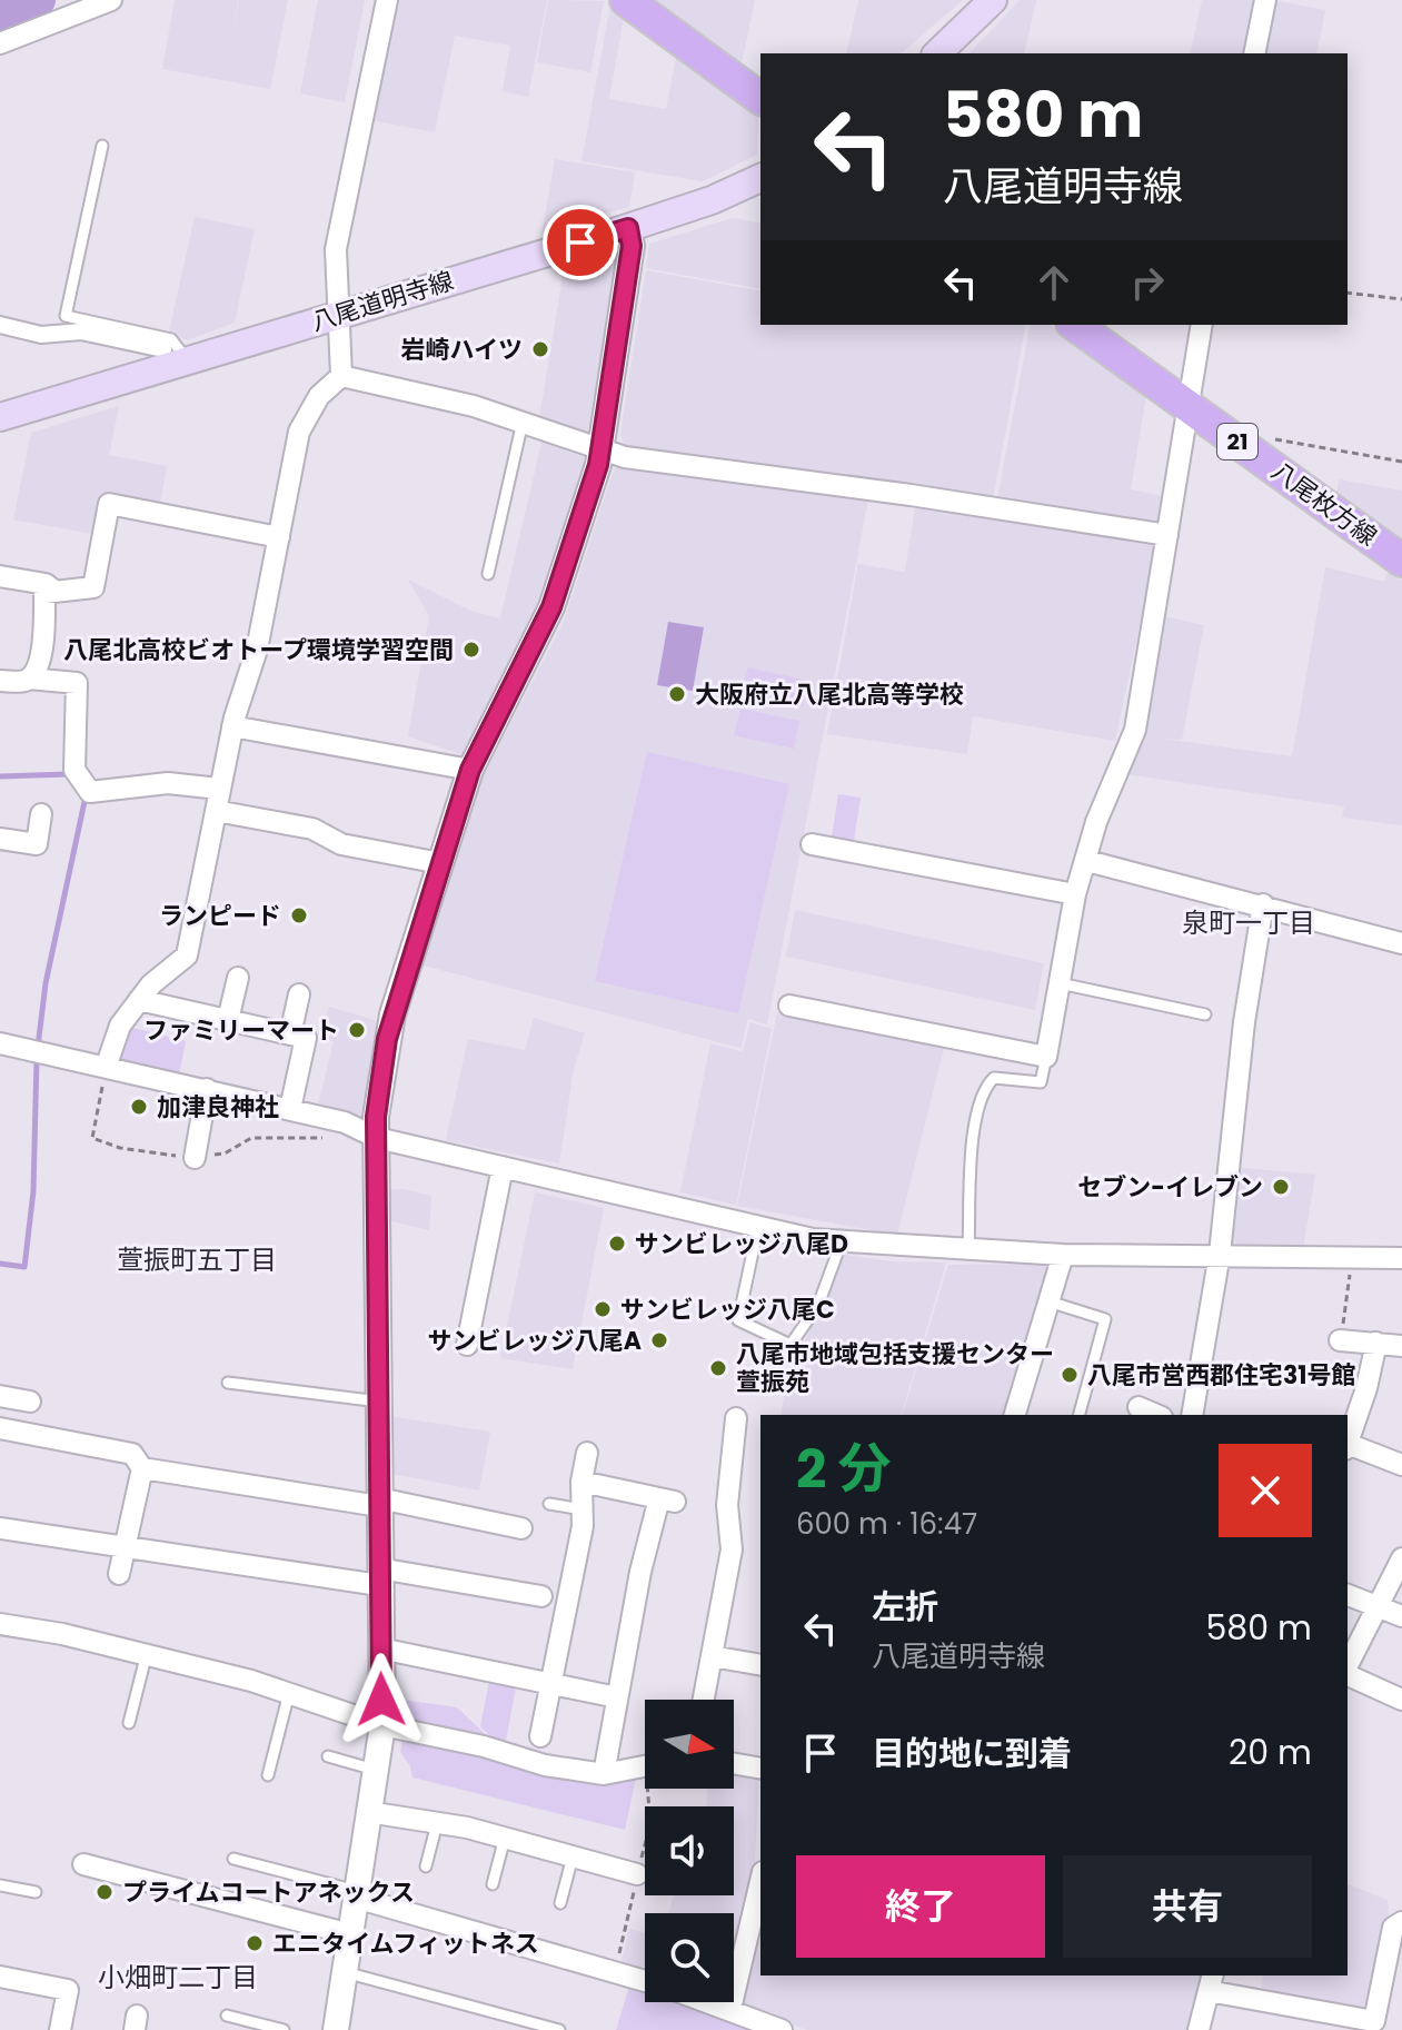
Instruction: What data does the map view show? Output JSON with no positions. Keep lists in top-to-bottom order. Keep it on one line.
{"streets":{"main road":["八尾道明寺線","21","八尾枚方線"]},"districts":["泉町一丁目","萱振町五丁目","小畑町二丁目"],"places":["岩崎ハイツ","八尾北高校ビオトープ環境学習空間","大阪府立八尾北高等学校","ランピード","ファミリーマート","加津良神社","セブン-イレブン","サンビレッジ八尾D","サンビレッジ八尾C","サンビレッジ八尾A","八尾市地域包括支援センター 萱振苑","八尾市営西郡住宅31号館","プライムコートアネックス","エニタイムフィットネス"],"north":"right","page":{"turn":["580 m","八尾道明寺線"],"heading":["2 分","600 m · 16:47"],"list":[{"name":"左折","note":"八尾道明寺線","value":"580 m"},{"name":"目的地に到着","value":"20 m"}],"buttons":["終了","共有"]}}
